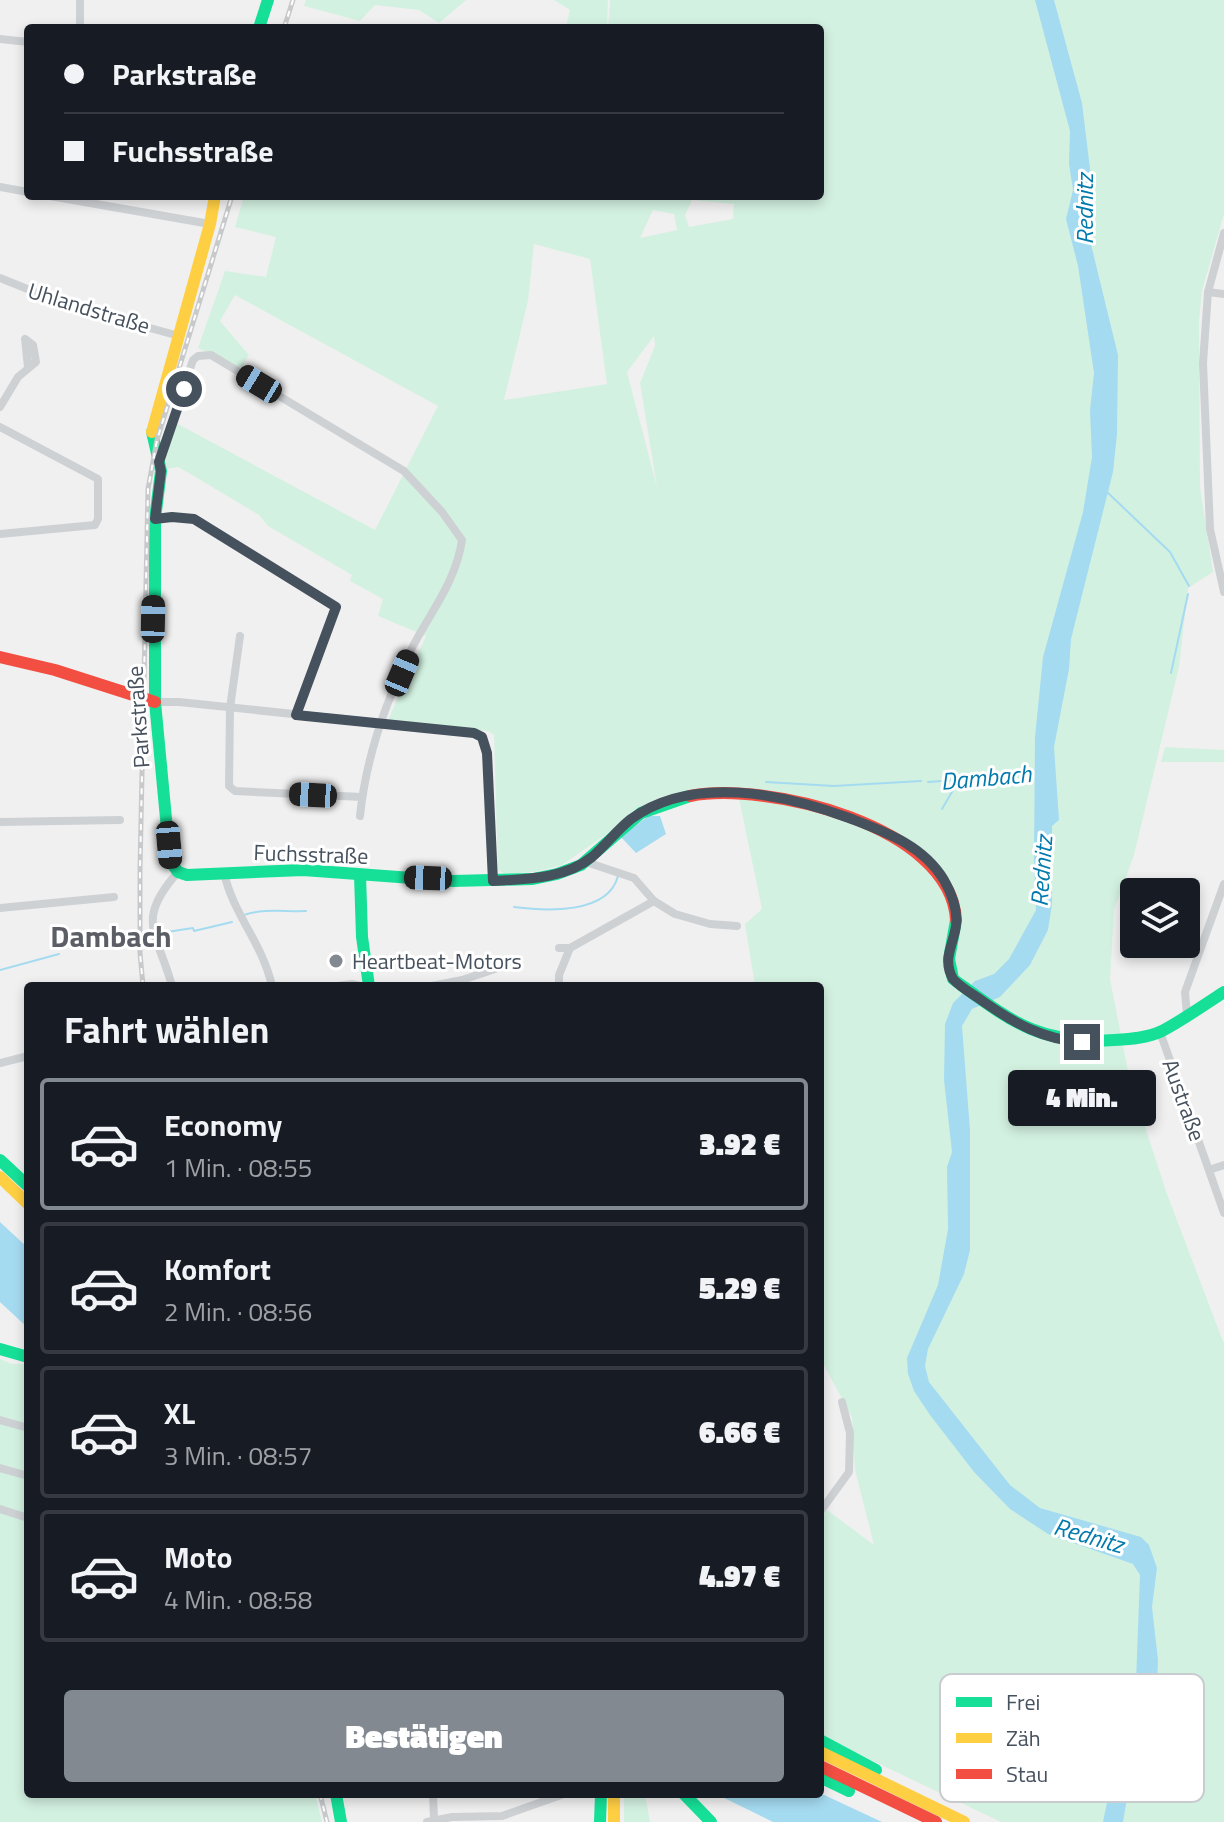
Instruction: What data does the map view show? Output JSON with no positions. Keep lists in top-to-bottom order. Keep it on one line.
{"streets":{"main road":["Parkstraße","Fuchsstraße"],"street":["Uhlandstraße","Austraße"]},"crossings":[["Uhlandstraße","Parkstraße"],["Parkstraße","Fuchsstraße"],["Fuchsstraße","Austraße"]],"districts":["Dambach"],"water":["Rednitz","Dambach"],"places":["Heartbeat-Motors"],"legend":["Frei","Zäh","Stau"],"page":{"banner":["Parkstraße","Fuchsstraße"],"heading":"Fahrt wählen","bubble":"4 Min.","list":[{"name":"Economy","note":"1 Min. · 08:55","value":"3.92 €"},{"name":"Komfort","note":"2 Min. · 08:56","value":"5.29 €"},{"name":"XL","note":"3 Min. · 08:57","value":"6.66 €"},{"name":"Moto","note":"4 Min. · 08:58","value":"4.97 €"}],"buttons":"Bestätigen"}}
